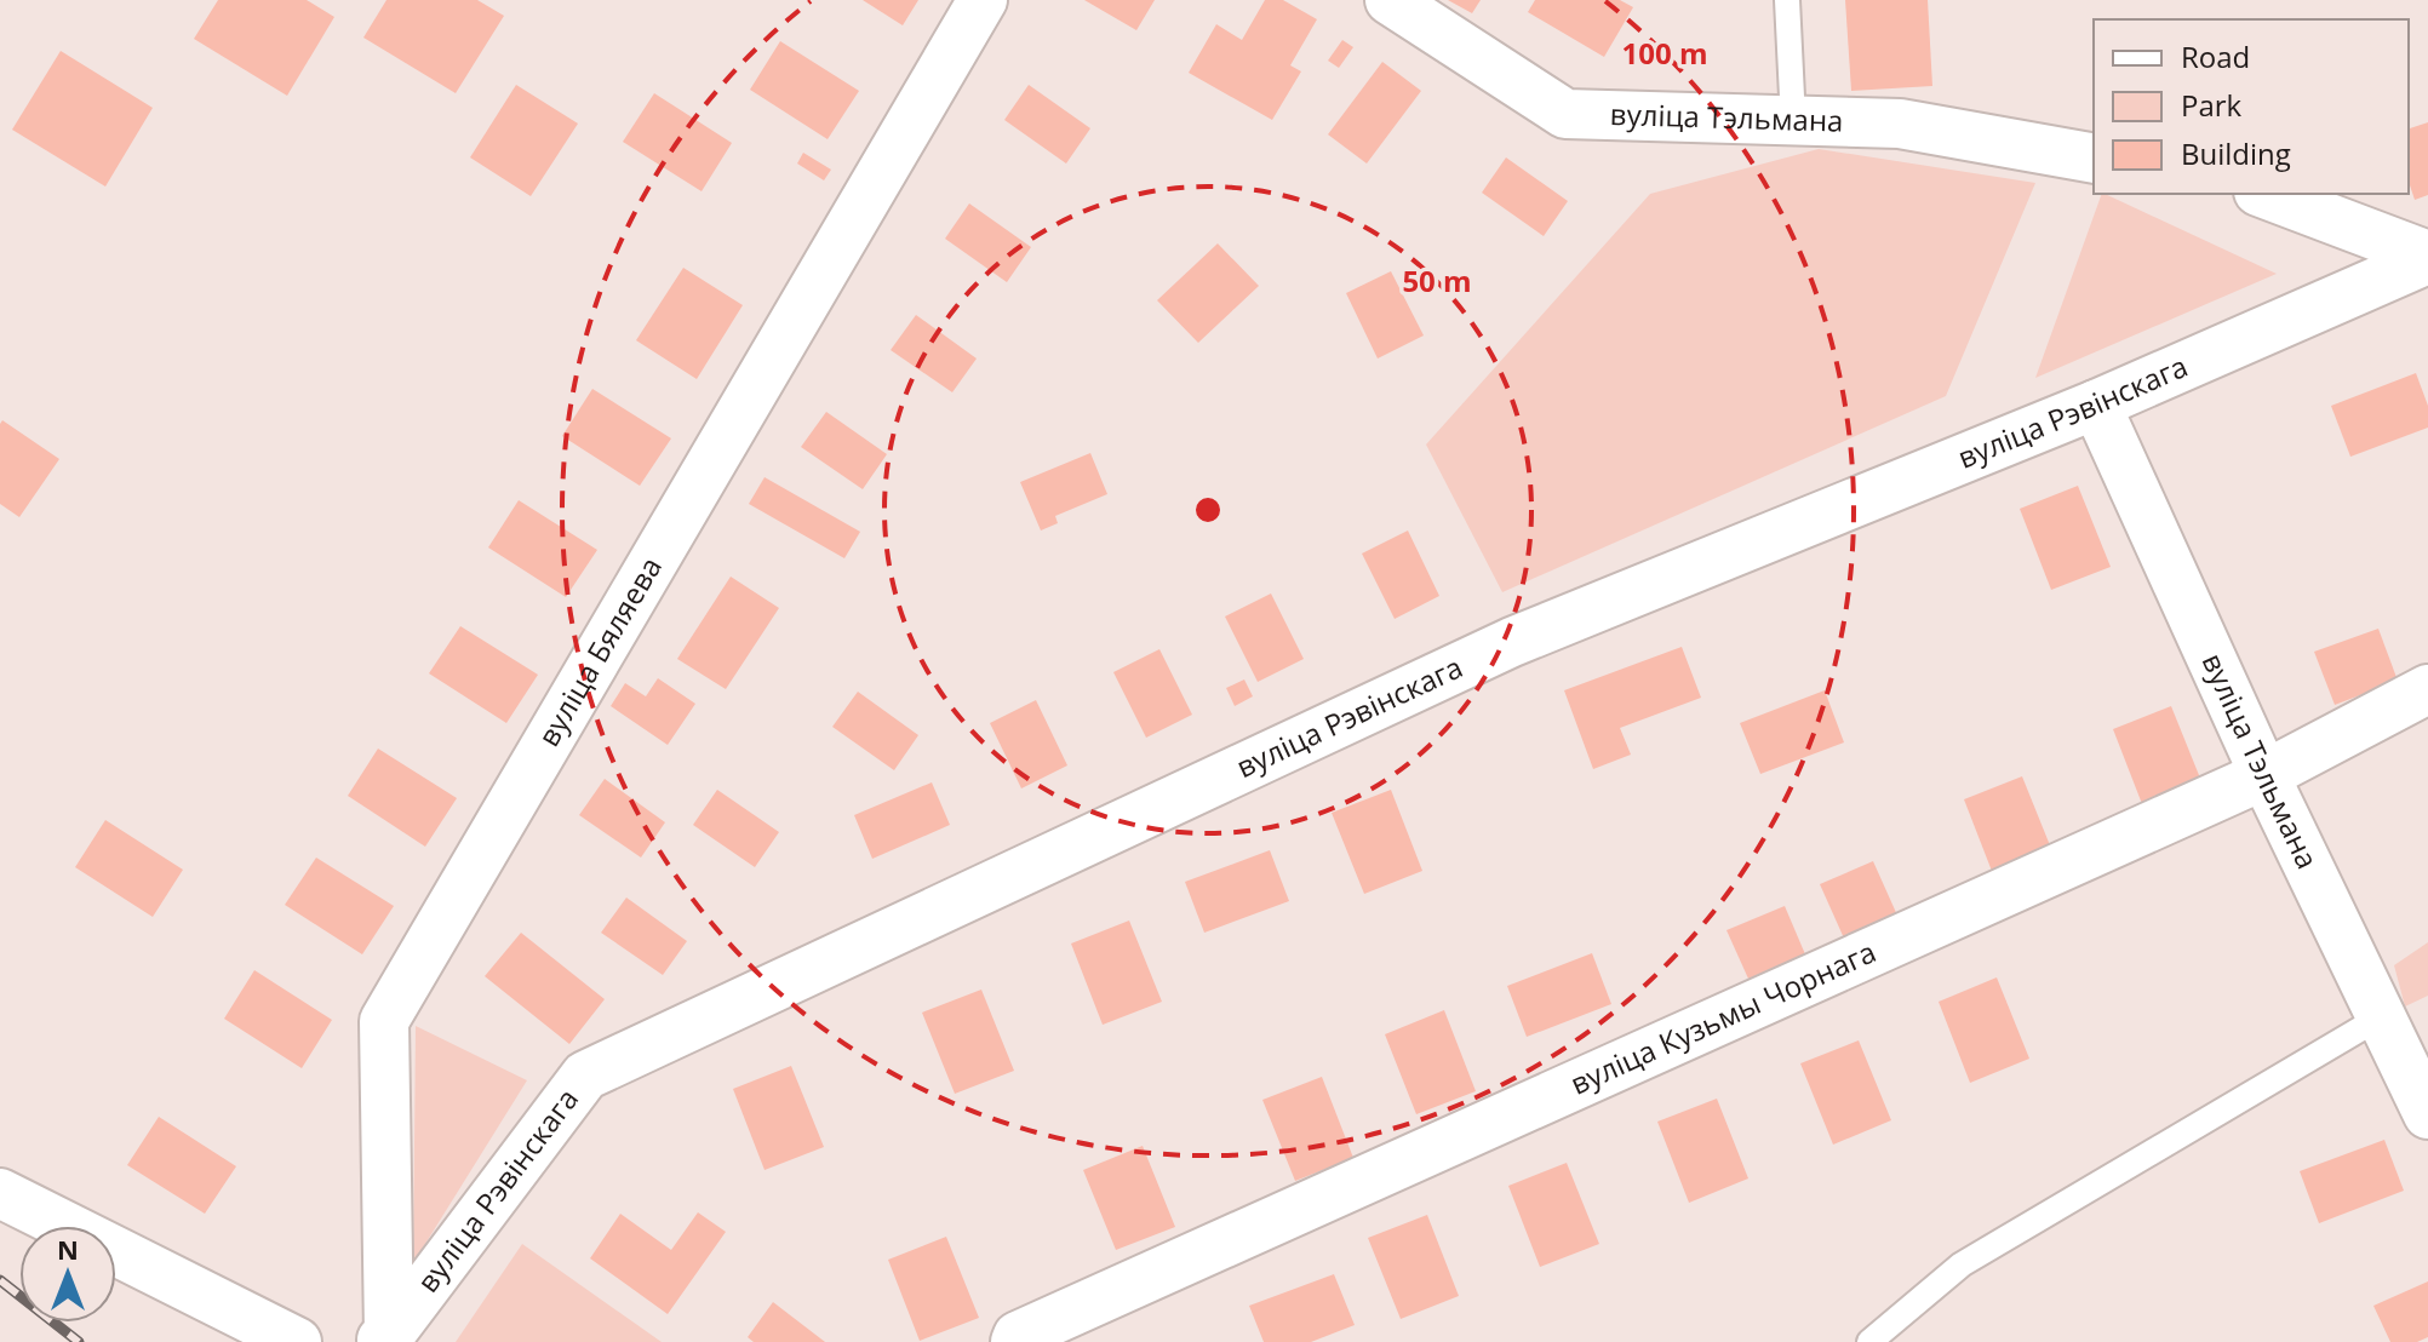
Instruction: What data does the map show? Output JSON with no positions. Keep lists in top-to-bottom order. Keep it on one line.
{"streets":{"street":["вуліца Тэльмана","вуліца Рэвінскага","вуліца Бяляева","вуліца Кузьмы Чорнага"]},"crossings":[["вуліца Тэльмана","вуліца Рэвінскага"],["вуліца Тэльмана","вуліца Кузьмы Чорнага"],["вуліца Рэвінскага","вуліца Бяляева"]],"legend":["Road","Park","Building"],"north":"top","rings":["100 m","50 m"]}
